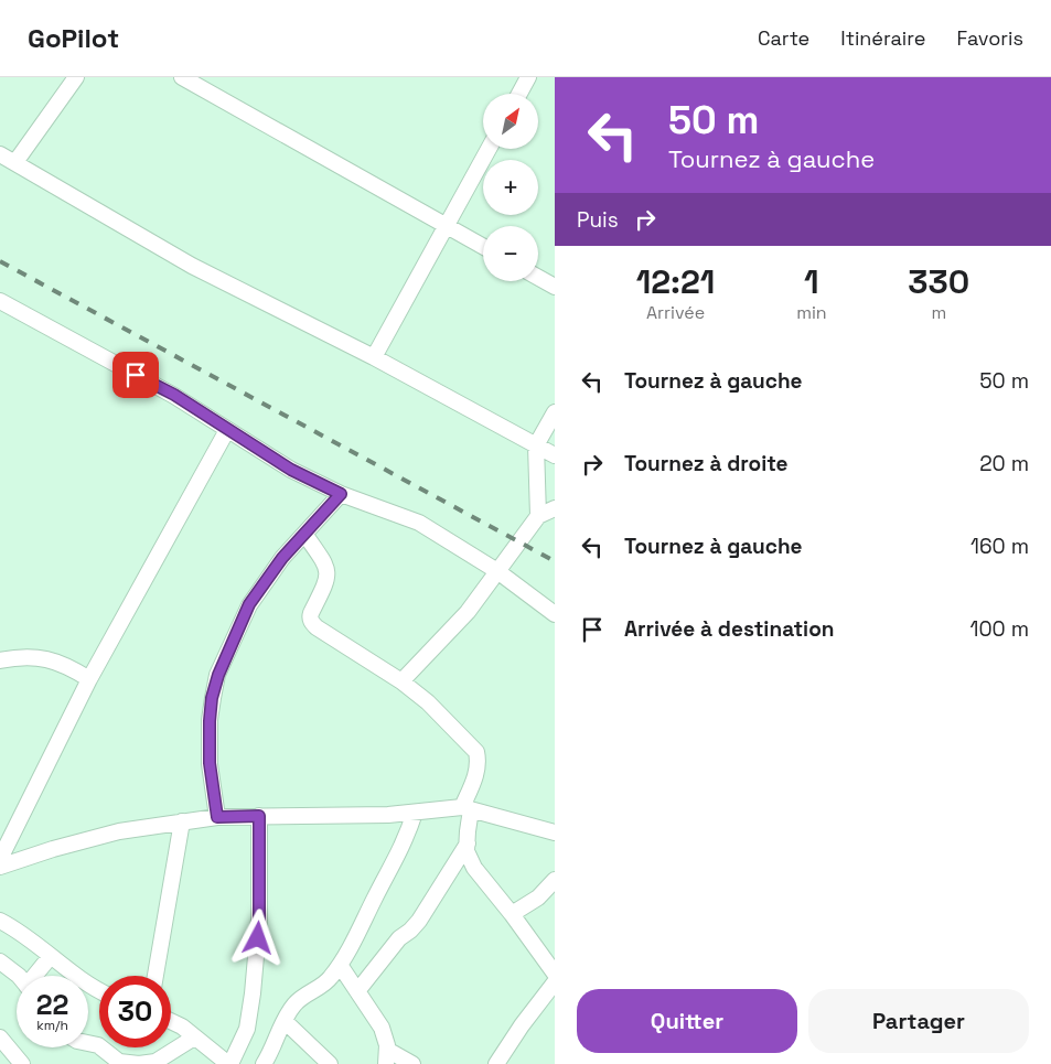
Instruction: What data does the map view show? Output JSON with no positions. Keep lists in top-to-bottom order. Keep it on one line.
{"north":"top right","page":{"header":"GoPilot","nav":["Carte","Itinéraire","Favoris"],"turn":["50 m","Tournez à gauche"],"map_buttons":["+","−"],"then":"Puis","eta":["12:21","Arrivée","1","min","330","m"],"list":[{"name":"Tournez à gauche","value":"50 m"},{"name":"Tournez à droite","value":"20 m"},{"name":"Tournez à gauche","value":"160 m"},{"name":"Arrivée à destination","value":"100 m"}],"speed":"22 km/h","limit":"30","buttons":["Quitter","Partager"]}}
